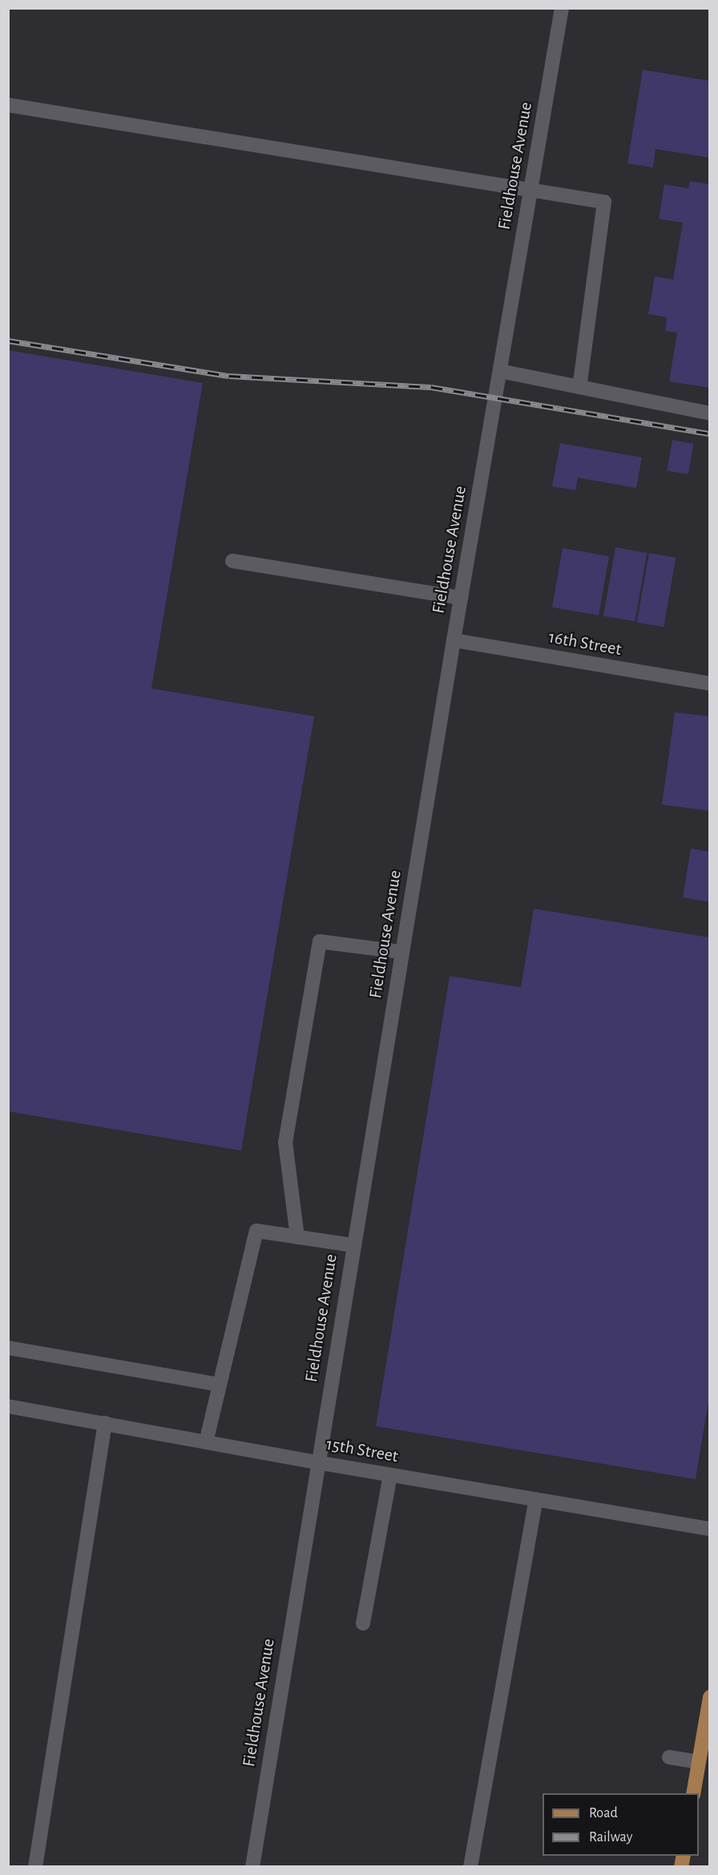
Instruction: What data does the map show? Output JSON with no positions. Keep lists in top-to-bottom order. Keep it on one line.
{"streets":{"street":["Fieldhouse Avenue","16th Street","15th Street"]},"crossings":[["Fieldhouse Avenue","16th Street"],["Fieldhouse Avenue","15th Street"]],"legend":["Road","Railway"]}
